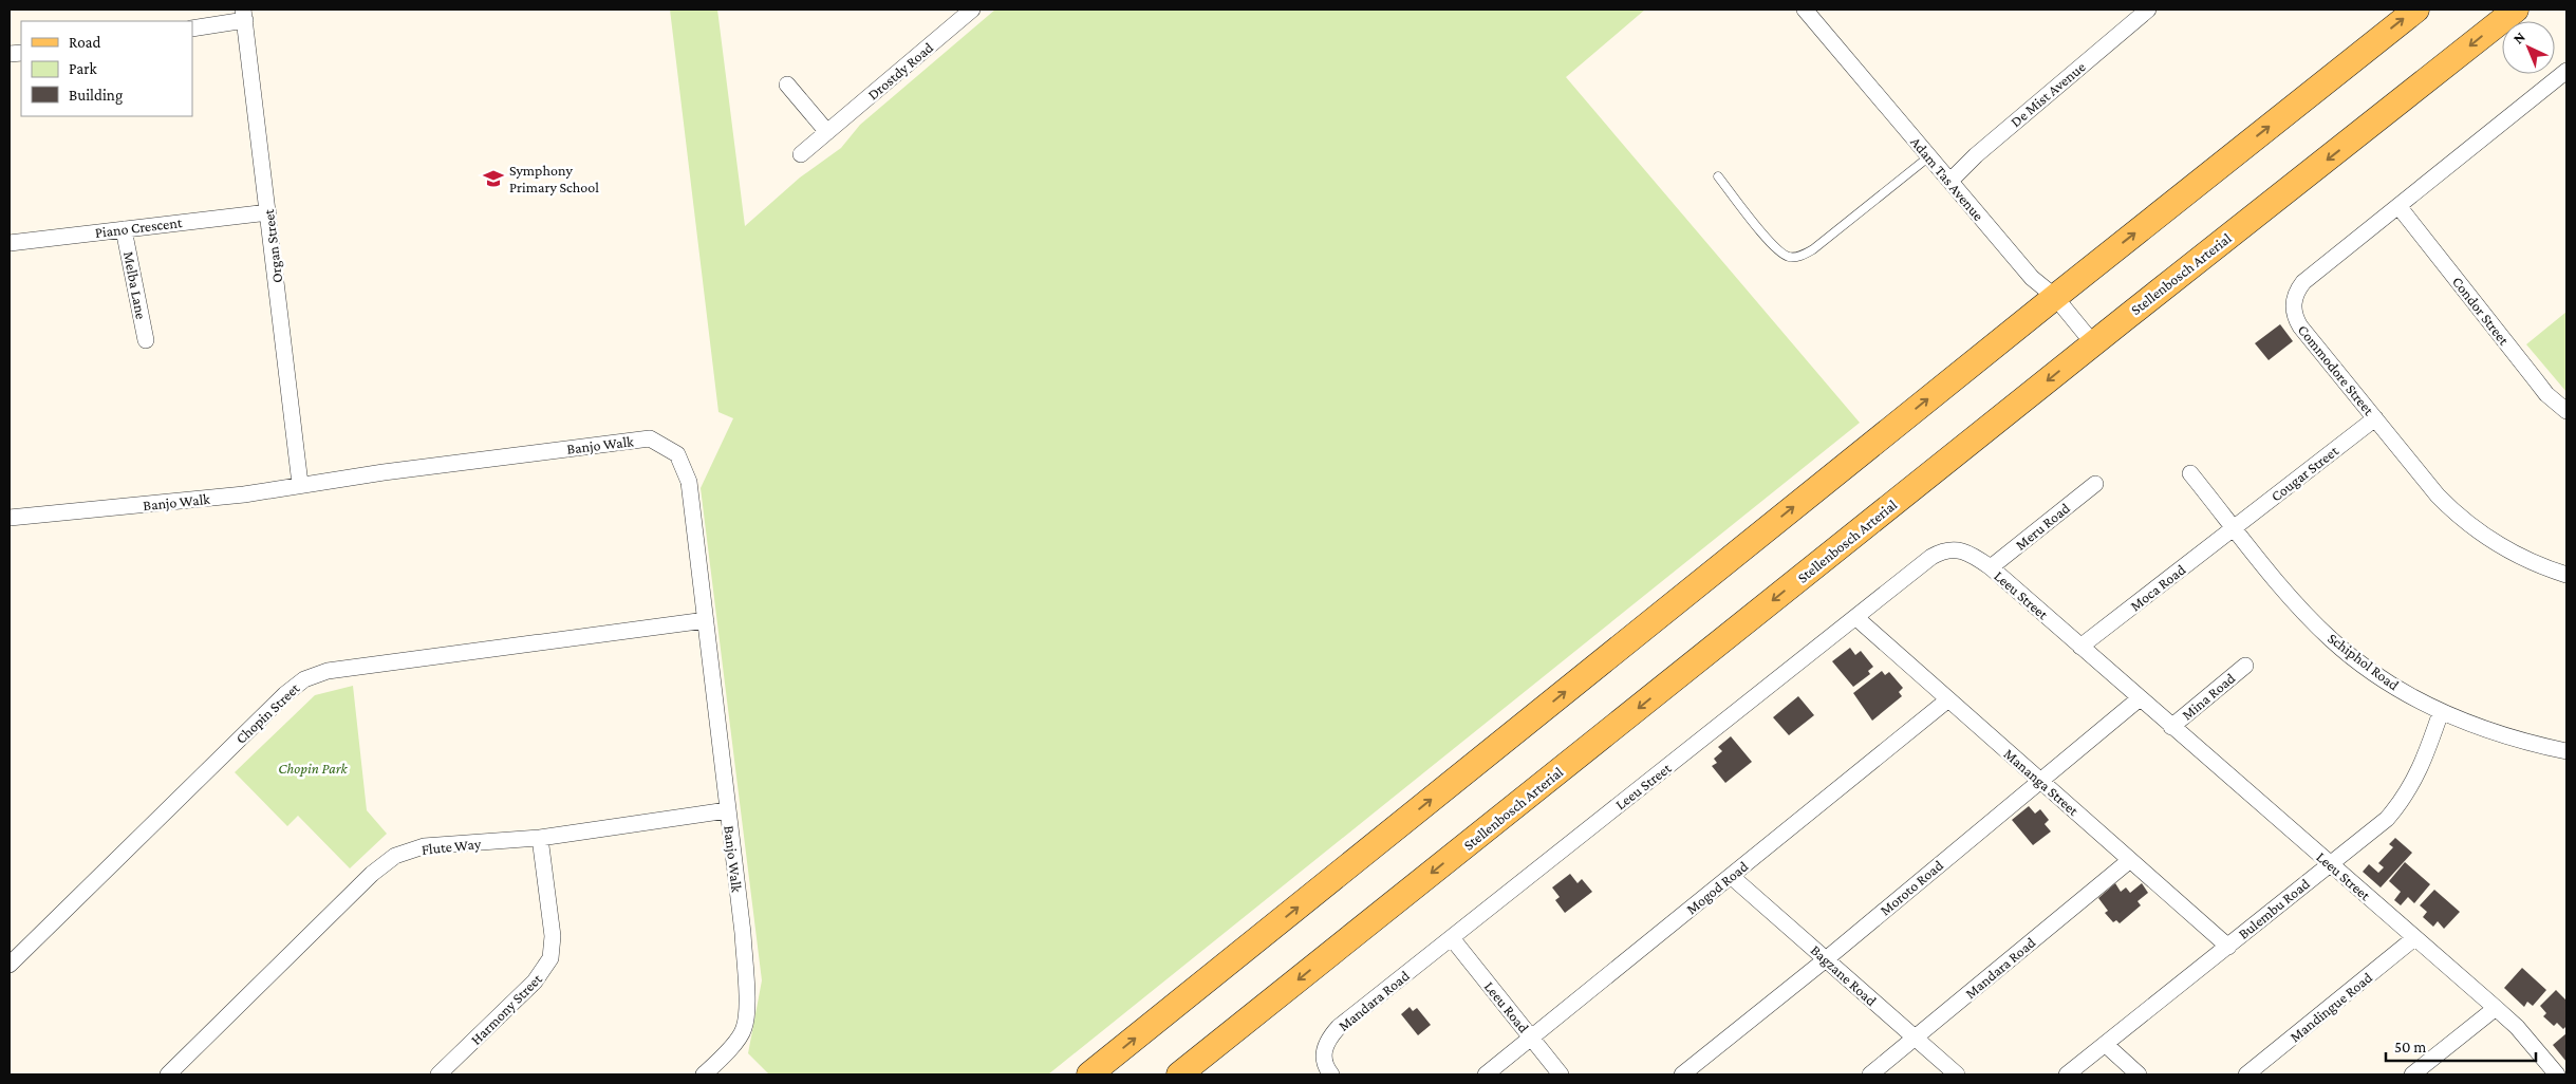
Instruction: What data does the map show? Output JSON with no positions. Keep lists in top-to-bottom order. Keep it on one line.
{"streets":{"main road":["Stellenbosch Arterial"],"street":["Drostdy Road","De Mist Avenue","Adam Tas Avenue","Piano Crescent","Organ Street","Melba Lane","Condor Street","Commodore Street","Banjo Walk","Cougar Street","Meru Road","Moca Road","Leeu Street","Schiphol Road","Mina Road","Chopin Street","Mananga Street","Flute Way","Mogod Road","Moroto Road","Bulembu Road","Mandara Road","Bagzane Road","Leeu Road","Mandingue Road","Harmony Street"]},"crossings":[["De Mist Avenue","Adam Tas Avenue"],["Adam Tas Avenue","Stellenbosch Arterial"],["Piano Crescent","Organ Street"],["Piano Crescent","Melba Lane"],["Organ Street","Banjo Walk"],["Condor Street","Commodore Street"],["Commodore Street","Cougar Street"],["Banjo Walk","Chopin Street"],["Banjo Walk","Flute Way"],["Cougar Street","Moca Road"],["Cougar Street","Schiphol Road"],["Meru Road","Leeu Street"],["Moca Road","Leeu Street"],["Moca Road","Schiphol Road"],["Leeu Street","Mina Road"],["Leeu Street","Mananga Street"],["Leeu Street","Moroto Road"],["Leeu Street","Bulembu Road"],["Leeu Street","Mandara Road"],["Leeu Street","Leeu Road"],["Leeu Street","Mandingue Road"],["Schiphol Road","Bulembu Road"],["Mananga Street","Mogod Road"],["Mananga Street","Moroto Road"],["Mananga Street","Bulembu Road"],["Mananga Street","Mandara Road"],["Flute Way","Harmony Street"],["Mogod Road","Bagzane Road"],["Mogod Road","Leeu Road"],["Moroto Road","Bagzane Road"],["Mandara Road","Bagzane Road"],["Mandara Road","Leeu Road"]],"parks":["Chopin Park"],"places":{"school or university":["Symphony Primary School"]},"legend":["Road","Park","Building"],"scale_bar":"50 m","north":"top left"}
